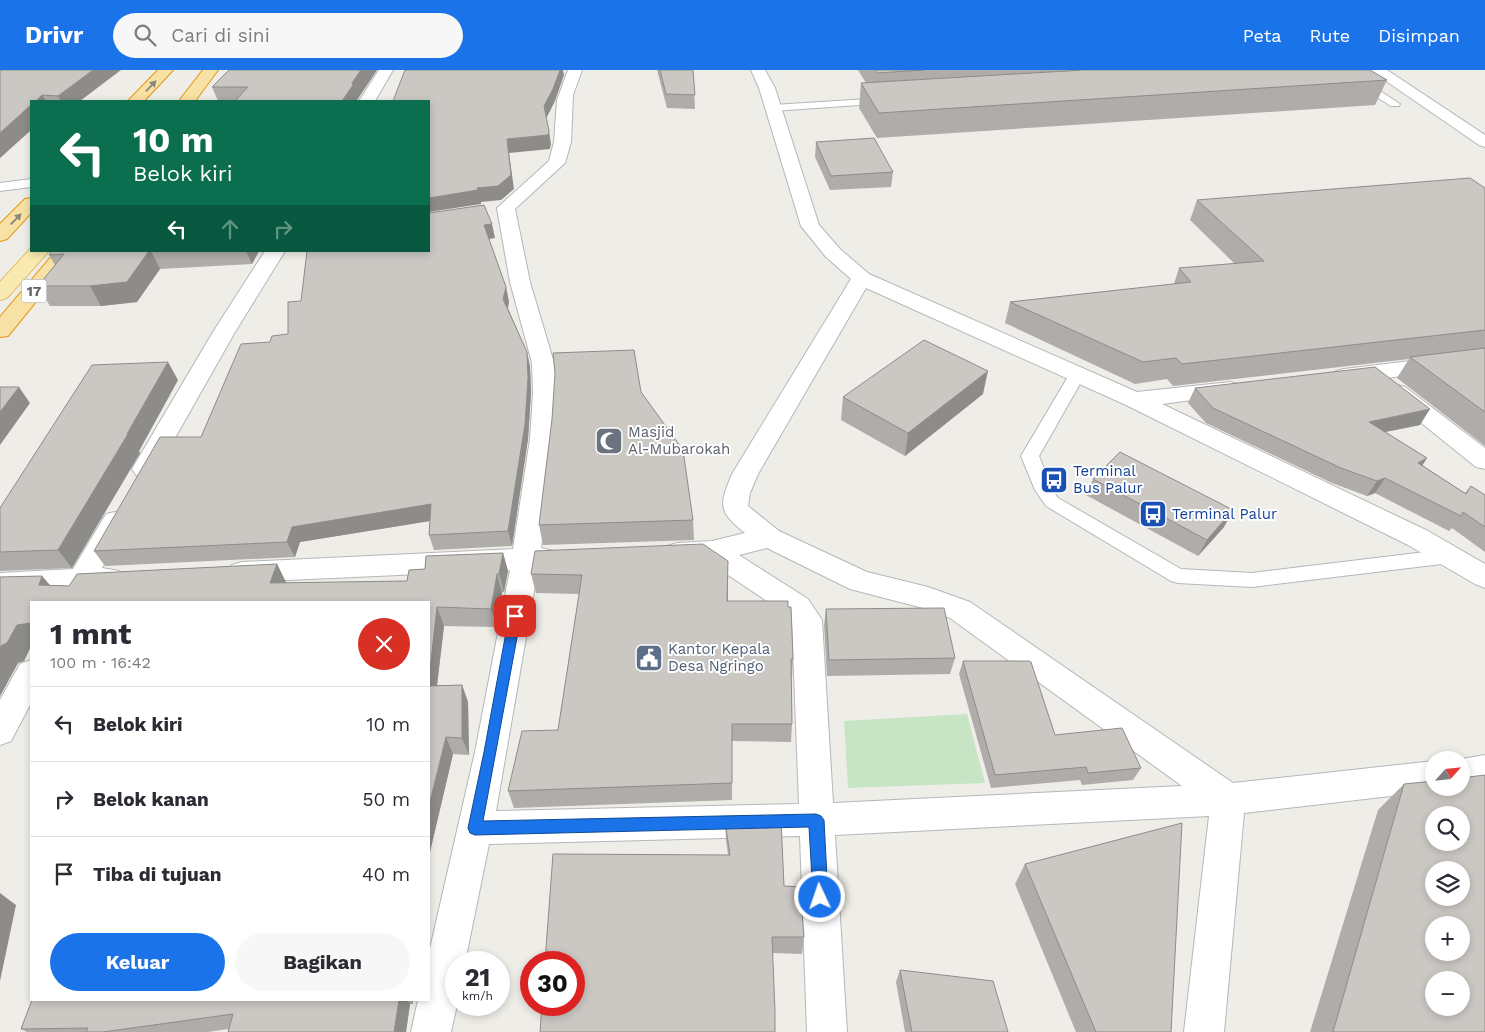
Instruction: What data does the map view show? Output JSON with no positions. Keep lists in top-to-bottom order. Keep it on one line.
{"streets":{"highway":["17"]},"places":{"mosque":["Masjid Al-Mubarokah"],"bus stop":["Terminal Bus Palur","Terminal Palur"],"public building":["Kantor Kepala Desa Ngringo"]},"north":"top right","page":{"header":"Drivr","search":"Cari di sini","nav":["Peta","Rute","Disimpan"],"turn":["10 m","Belok kiri"],"heading":["1 mnt","100 m · 16:42"],"list":[{"name":"Belok kiri","value":"10 m"},{"name":"Belok kanan","value":"50 m"},{"name":"Tiba di tujuan","value":"40 m"}],"map_buttons":["+","−"],"buttons":["Keluar","Bagikan"],"speed":"21 km/h","limit":"30"}}
